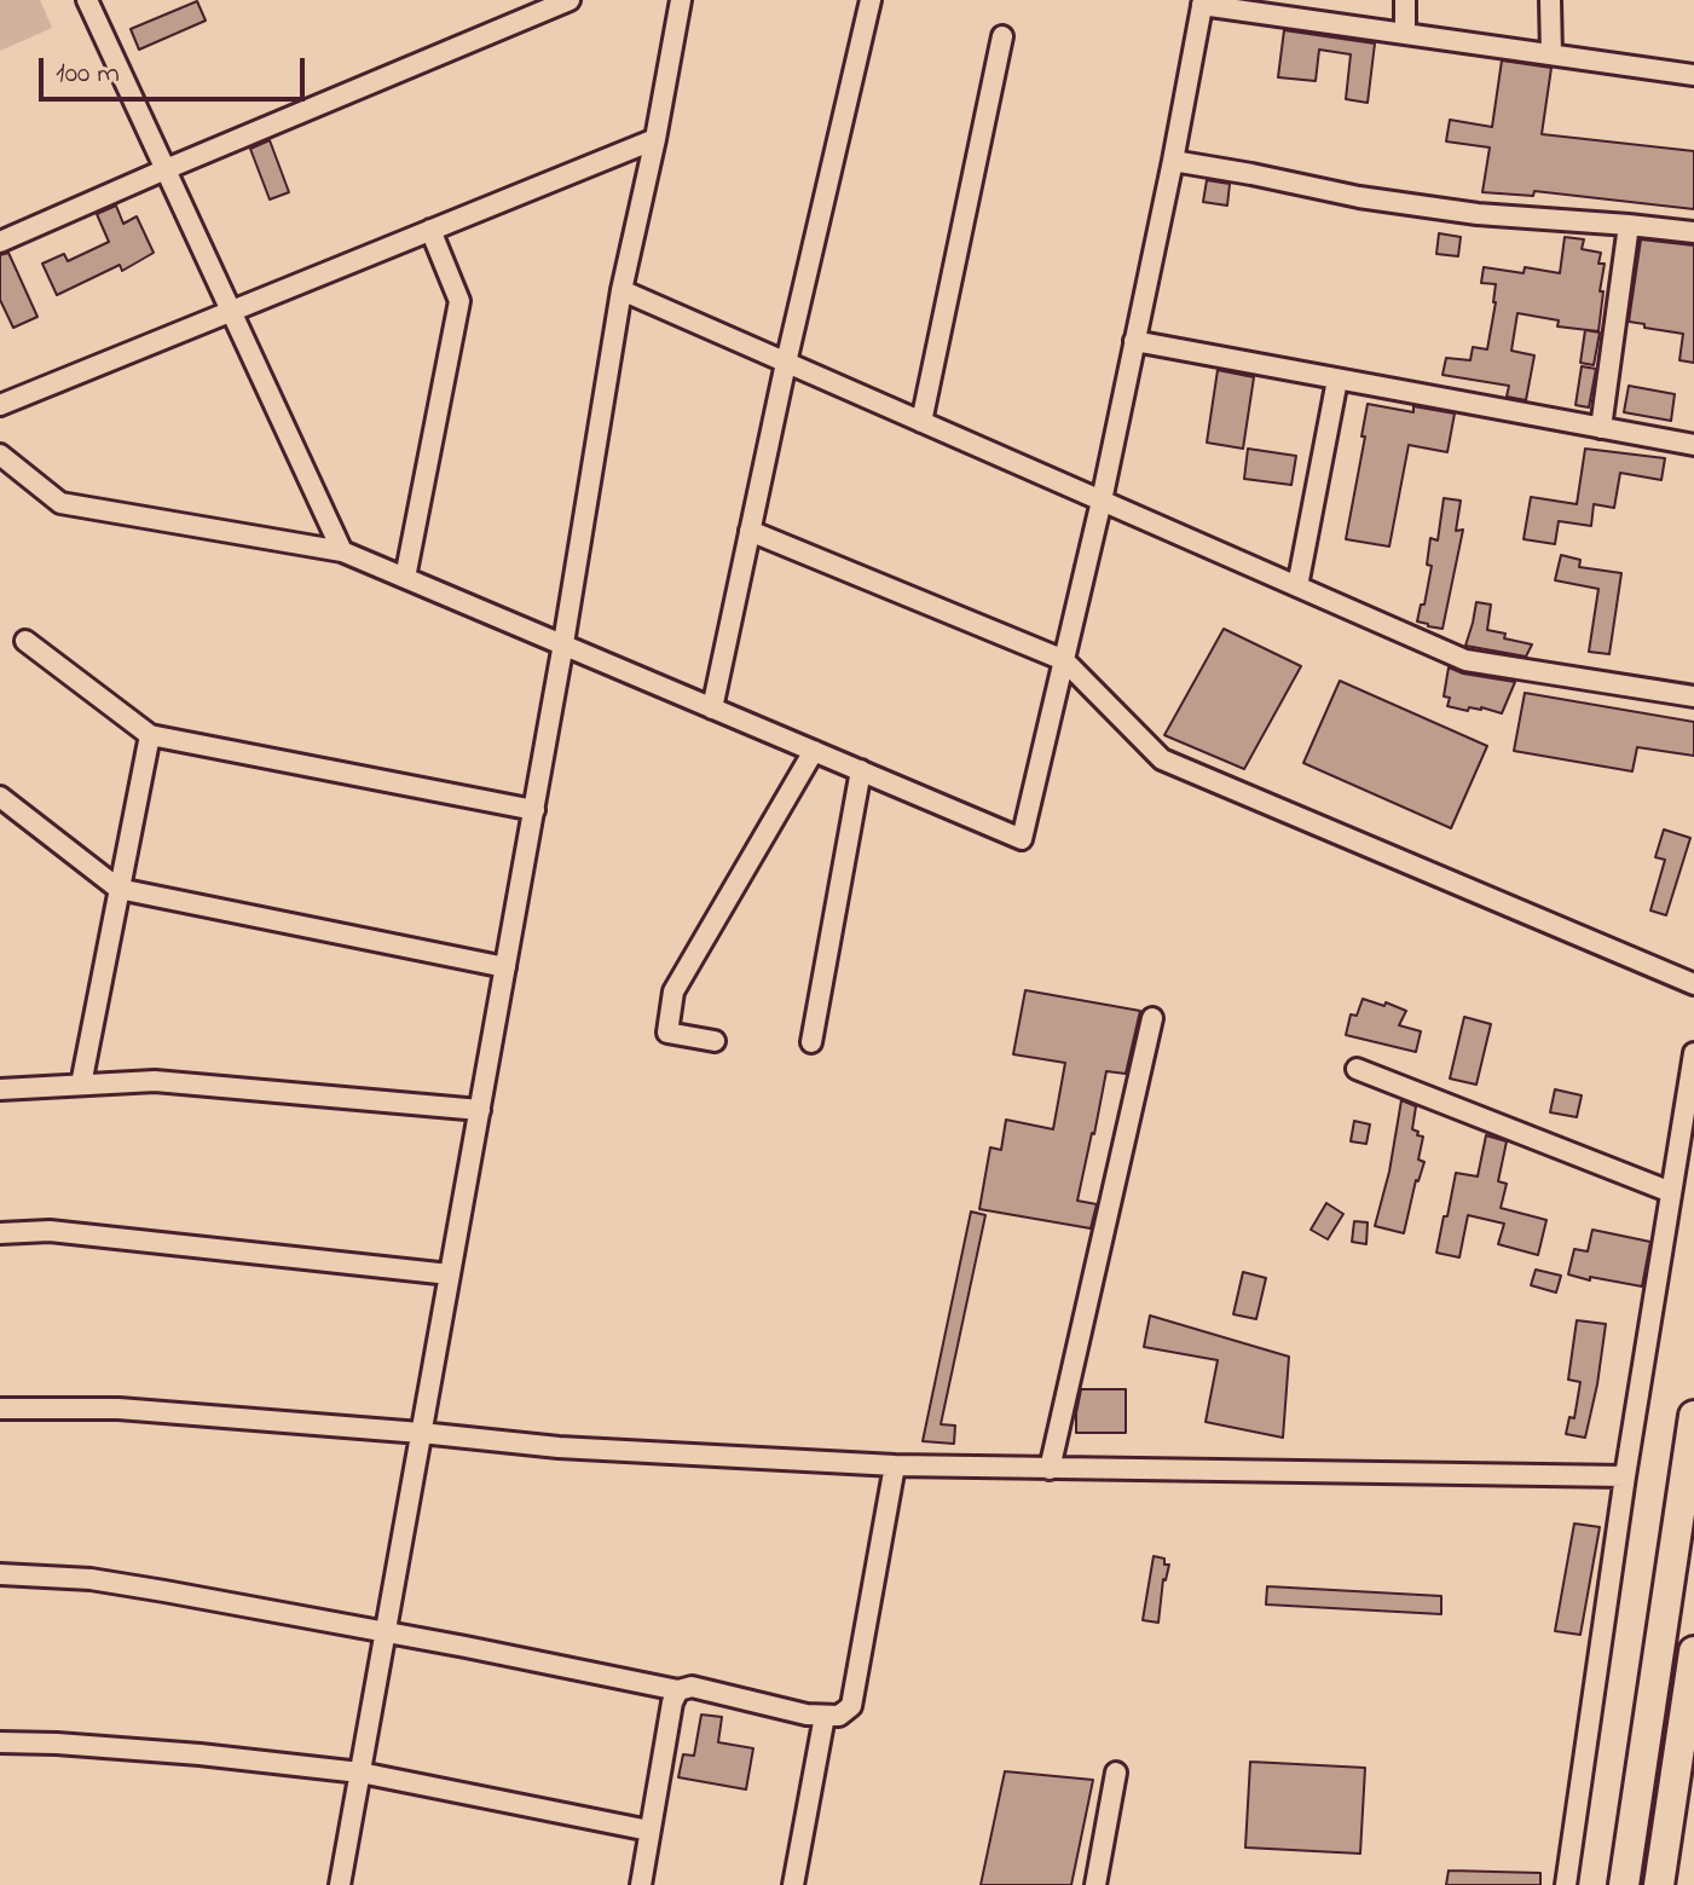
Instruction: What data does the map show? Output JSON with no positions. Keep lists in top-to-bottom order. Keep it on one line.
{"scale_bar":"100 m"}
